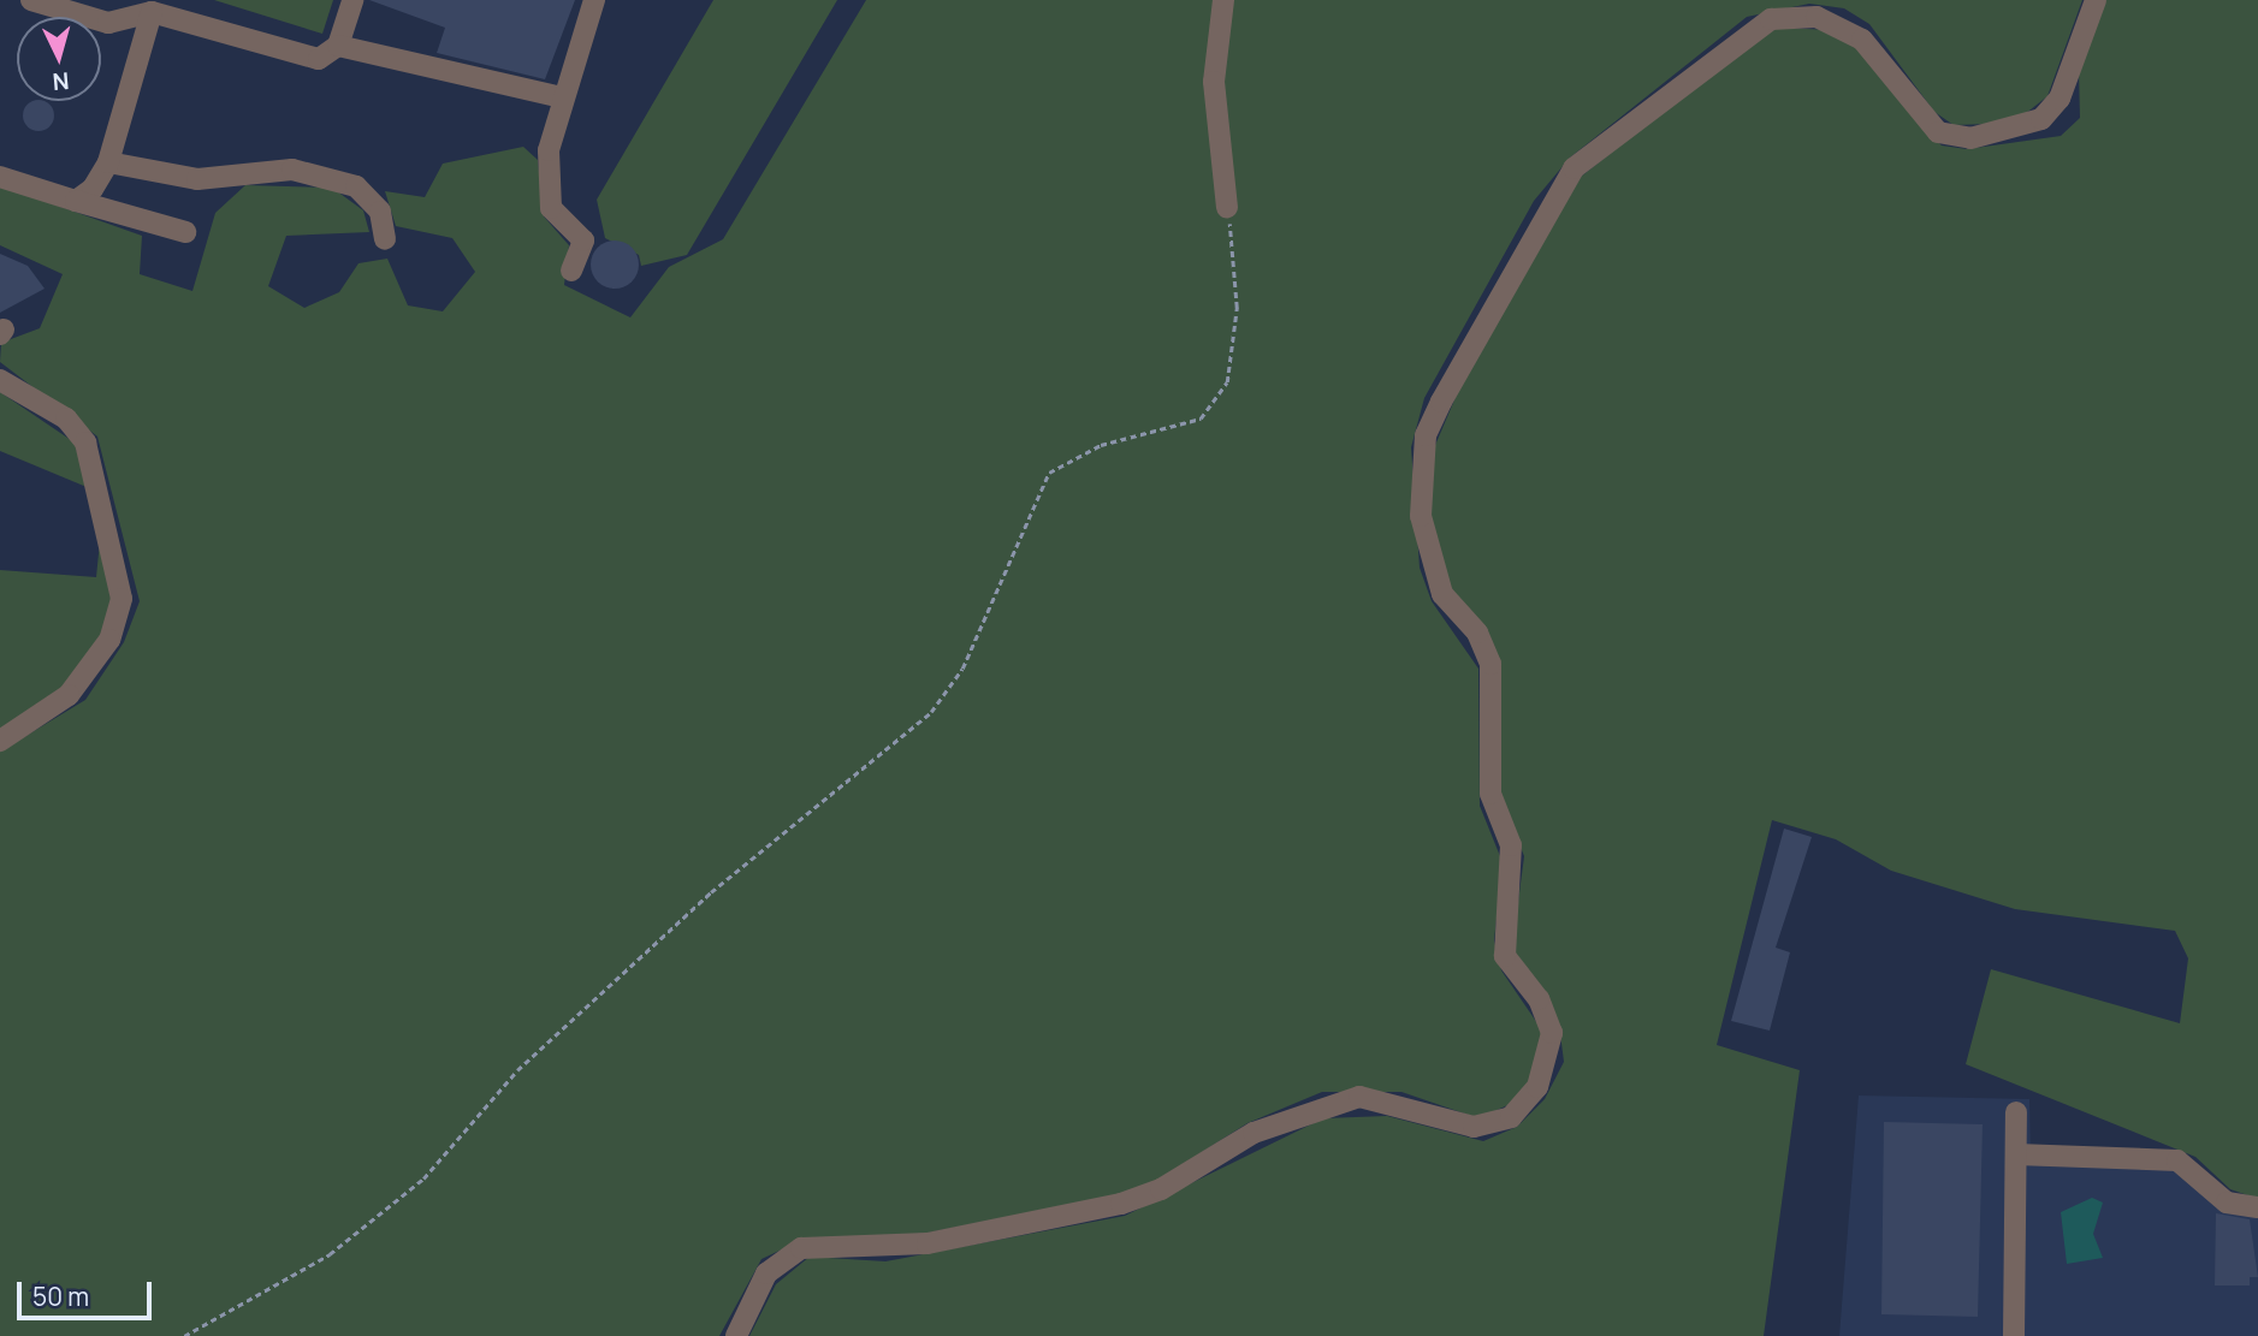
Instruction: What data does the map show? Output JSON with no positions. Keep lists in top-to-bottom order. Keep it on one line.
{"scale_bar":"50 m","north":"bottom"}
